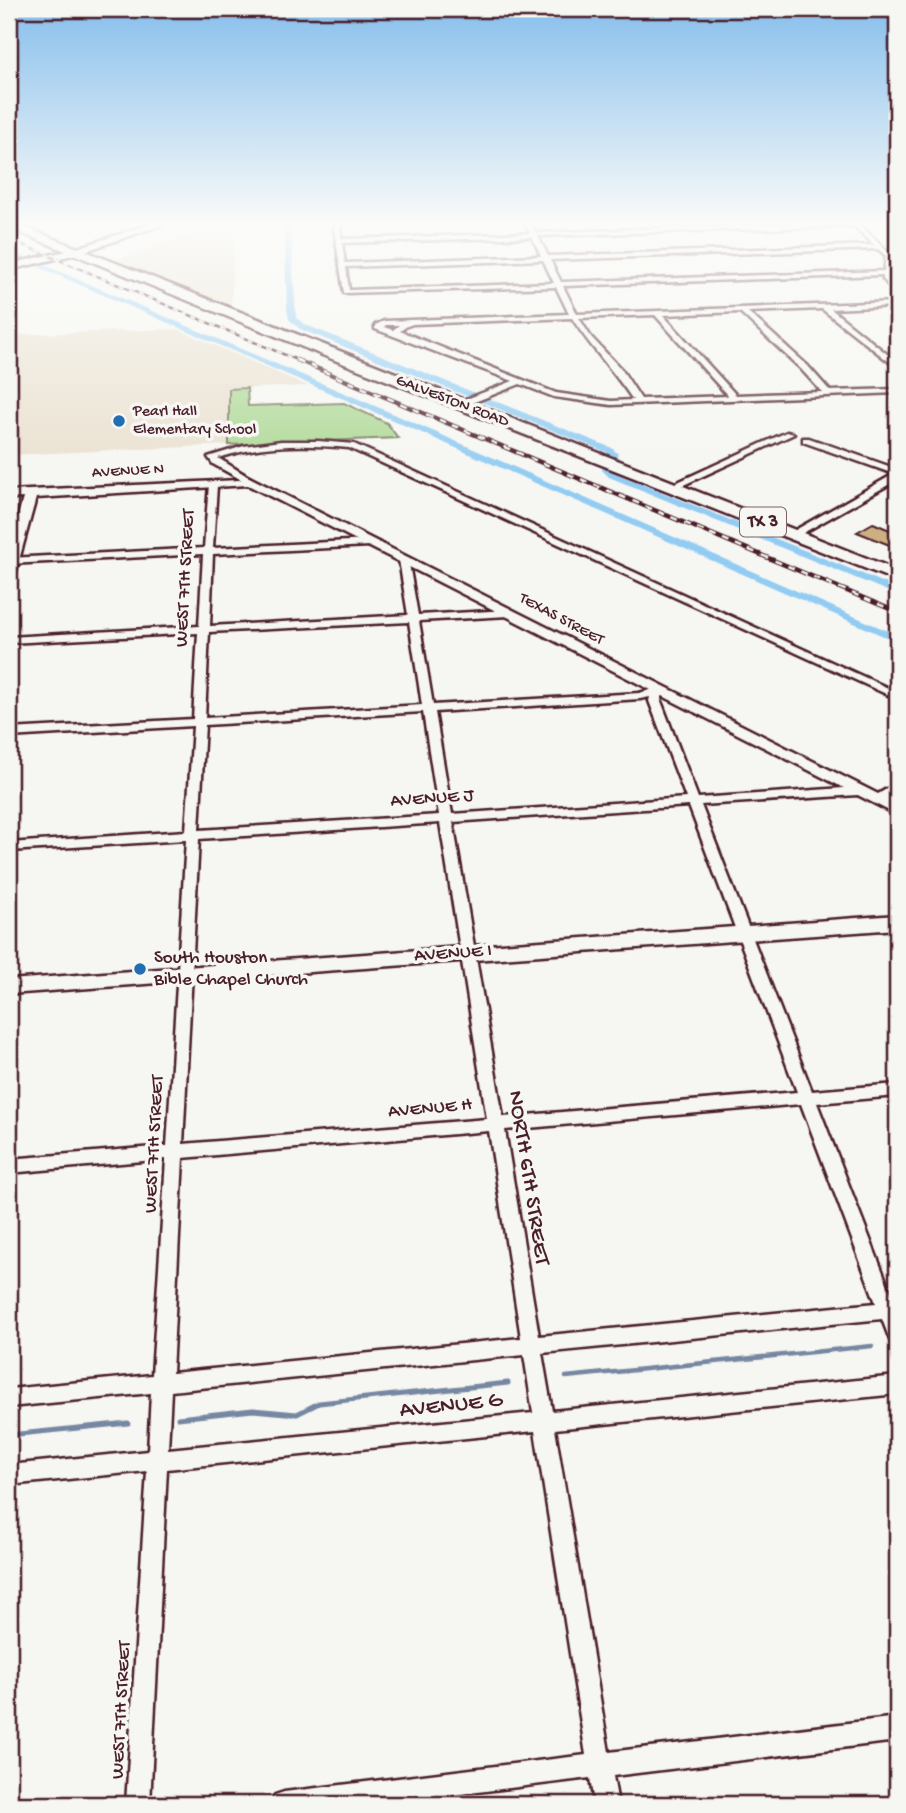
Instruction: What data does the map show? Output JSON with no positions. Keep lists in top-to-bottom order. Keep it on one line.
{"streets":{"main road":["GALVESTON ROAD","TX 3"],"street":["AVENUE N","WEST 7TH STREET","TEXAS STREET","AVENUE J","AVENUE I","AVENUE H","NORTH 6TH STREET","AVENUE G"]},"crossings":[["AVENUE N","WEST 7TH STREET"],["AVENUE N","TEXAS STREET"],["WEST 7TH STREET","AVENUE J"],["WEST 7TH STREET","AVENUE I"],["WEST 7TH STREET","AVENUE H"],["WEST 7TH STREET","AVENUE G"],["TEXAS STREET","AVENUE J"],["TEXAS STREET","NORTH 6TH STREET"],["AVENUE J","NORTH 6TH STREET"],["AVENUE I","NORTH 6TH STREET"],["AVENUE H","NORTH 6TH STREET"],["NORTH 6TH STREET","AVENUE G"]],"places":["Pearl Hall Elementary School","South Houston Bible Chapel Church"]}
